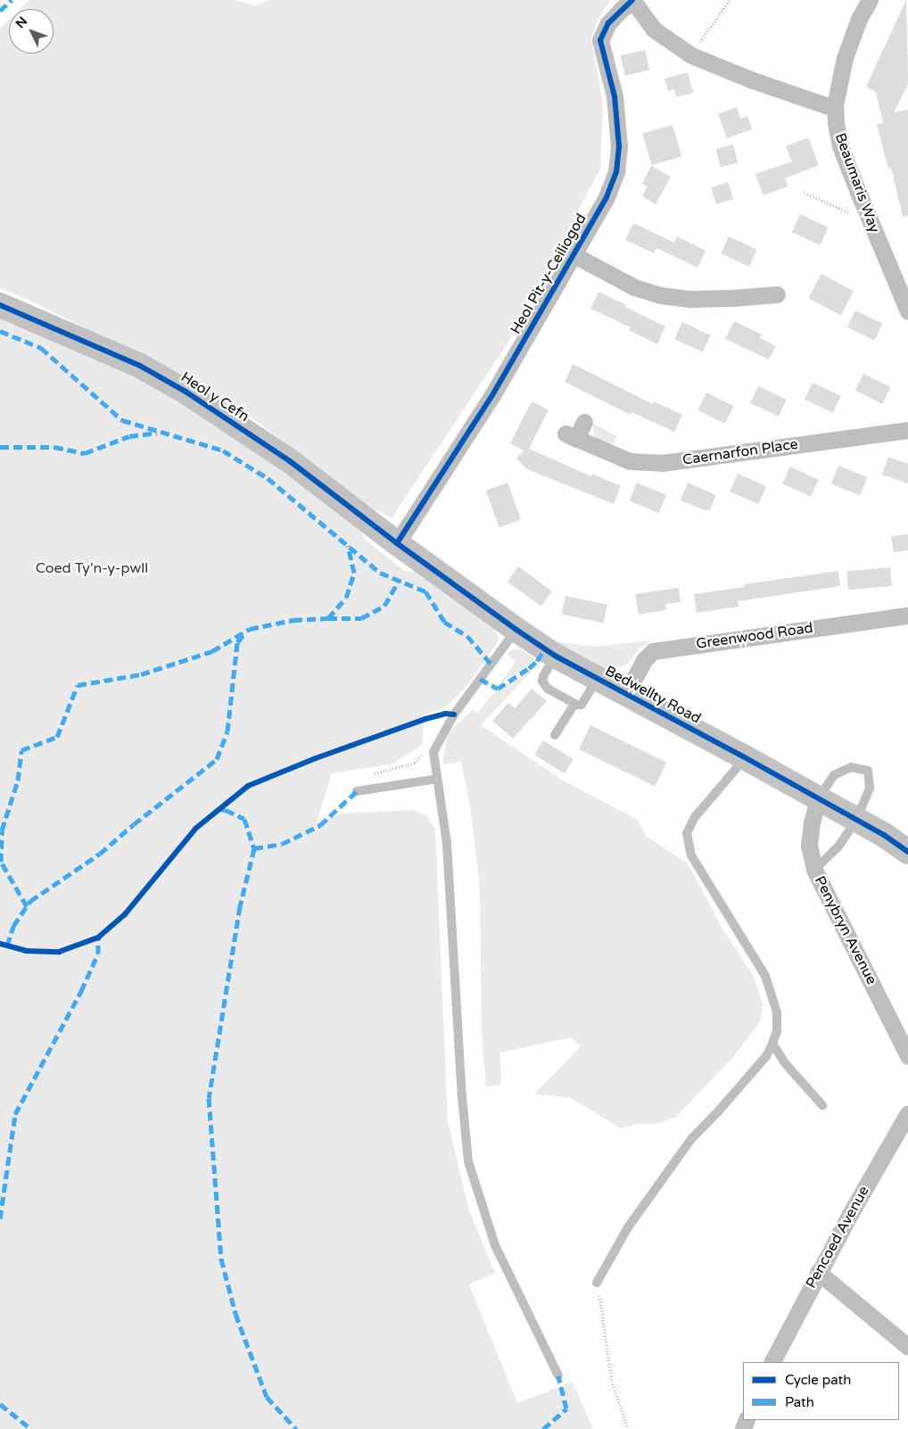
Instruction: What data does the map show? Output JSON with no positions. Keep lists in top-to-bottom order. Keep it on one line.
{"streets":{"street":["Beaumaris Way","Heol Pit-y-Ceiliogod","Heol y Cefn","Caernarfon Place","Greenwood Road","Bedwellty Road","Penybryn Avenue","Pencoed Avenue"]},"crossings":[["Beaumaris Way","Heol Pit-y-Ceiliogod"],["Heol Pit-y-Ceiliogod","Heol y Cefn"],["Heol Pit-y-Ceiliogod","Bedwellty Road"],["Heol y Cefn","Bedwellty Road"],["Greenwood Road","Bedwellty Road"],["Bedwellty Road","Penybryn Avenue"]],"parks":["Coed Ty'n-y-pwll"],"legend":["Cycle path","Path"],"north":"top left"}
